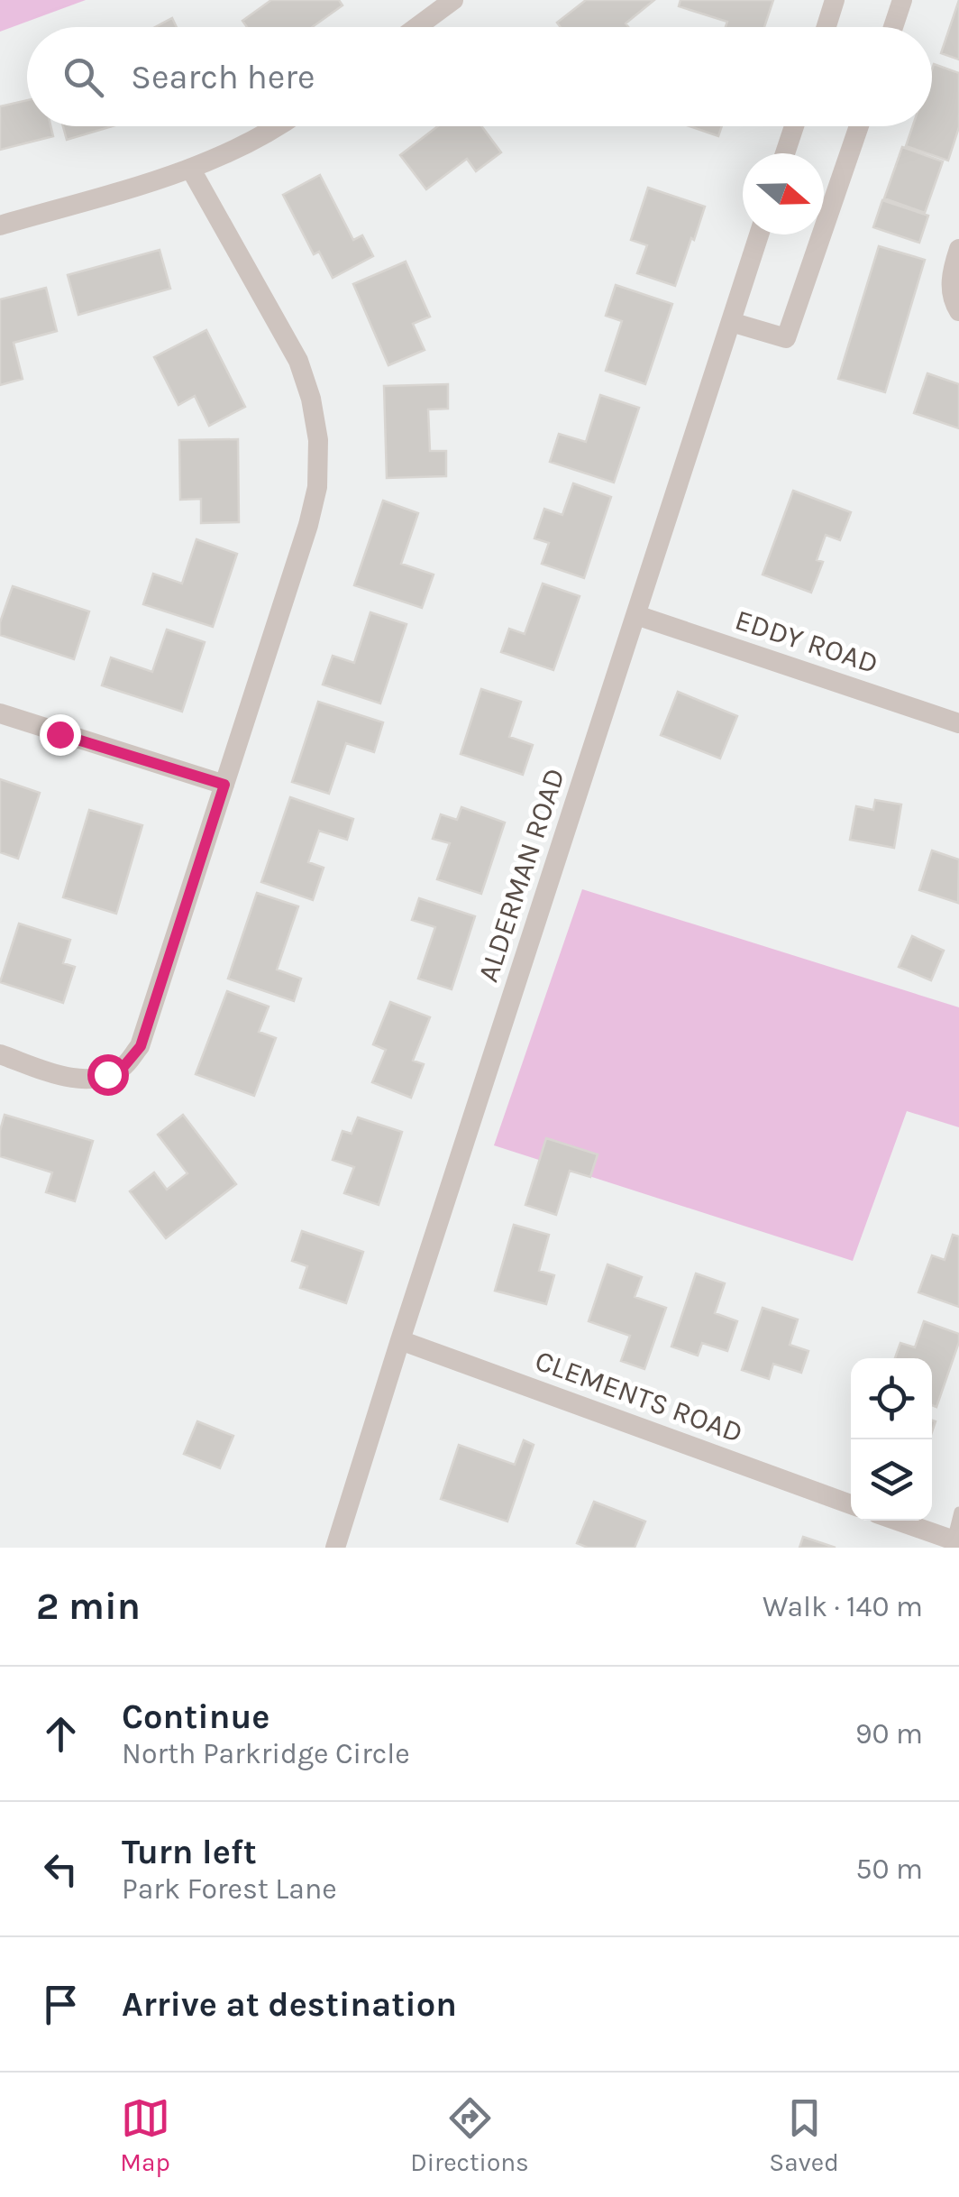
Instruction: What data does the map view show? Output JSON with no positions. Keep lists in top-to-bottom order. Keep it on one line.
{"streets":{"street":["EDDY ROAD","ALDERMAN ROAD","CLEMENTS ROAD"]},"crossings":[["EDDY ROAD","ALDERMAN ROAD"],["ALDERMAN ROAD","CLEMENTS ROAD"]],"north":"right","page":{"search":"Search here","heading":["2 min","Walk · 140 m"],"list":[["Continue","North Parkridge Circle","90 m"],["Turn left","Park Forest Lane","50 m"],"Arrive at destination"],"nav":["Map","Directions","Saved"]}}
